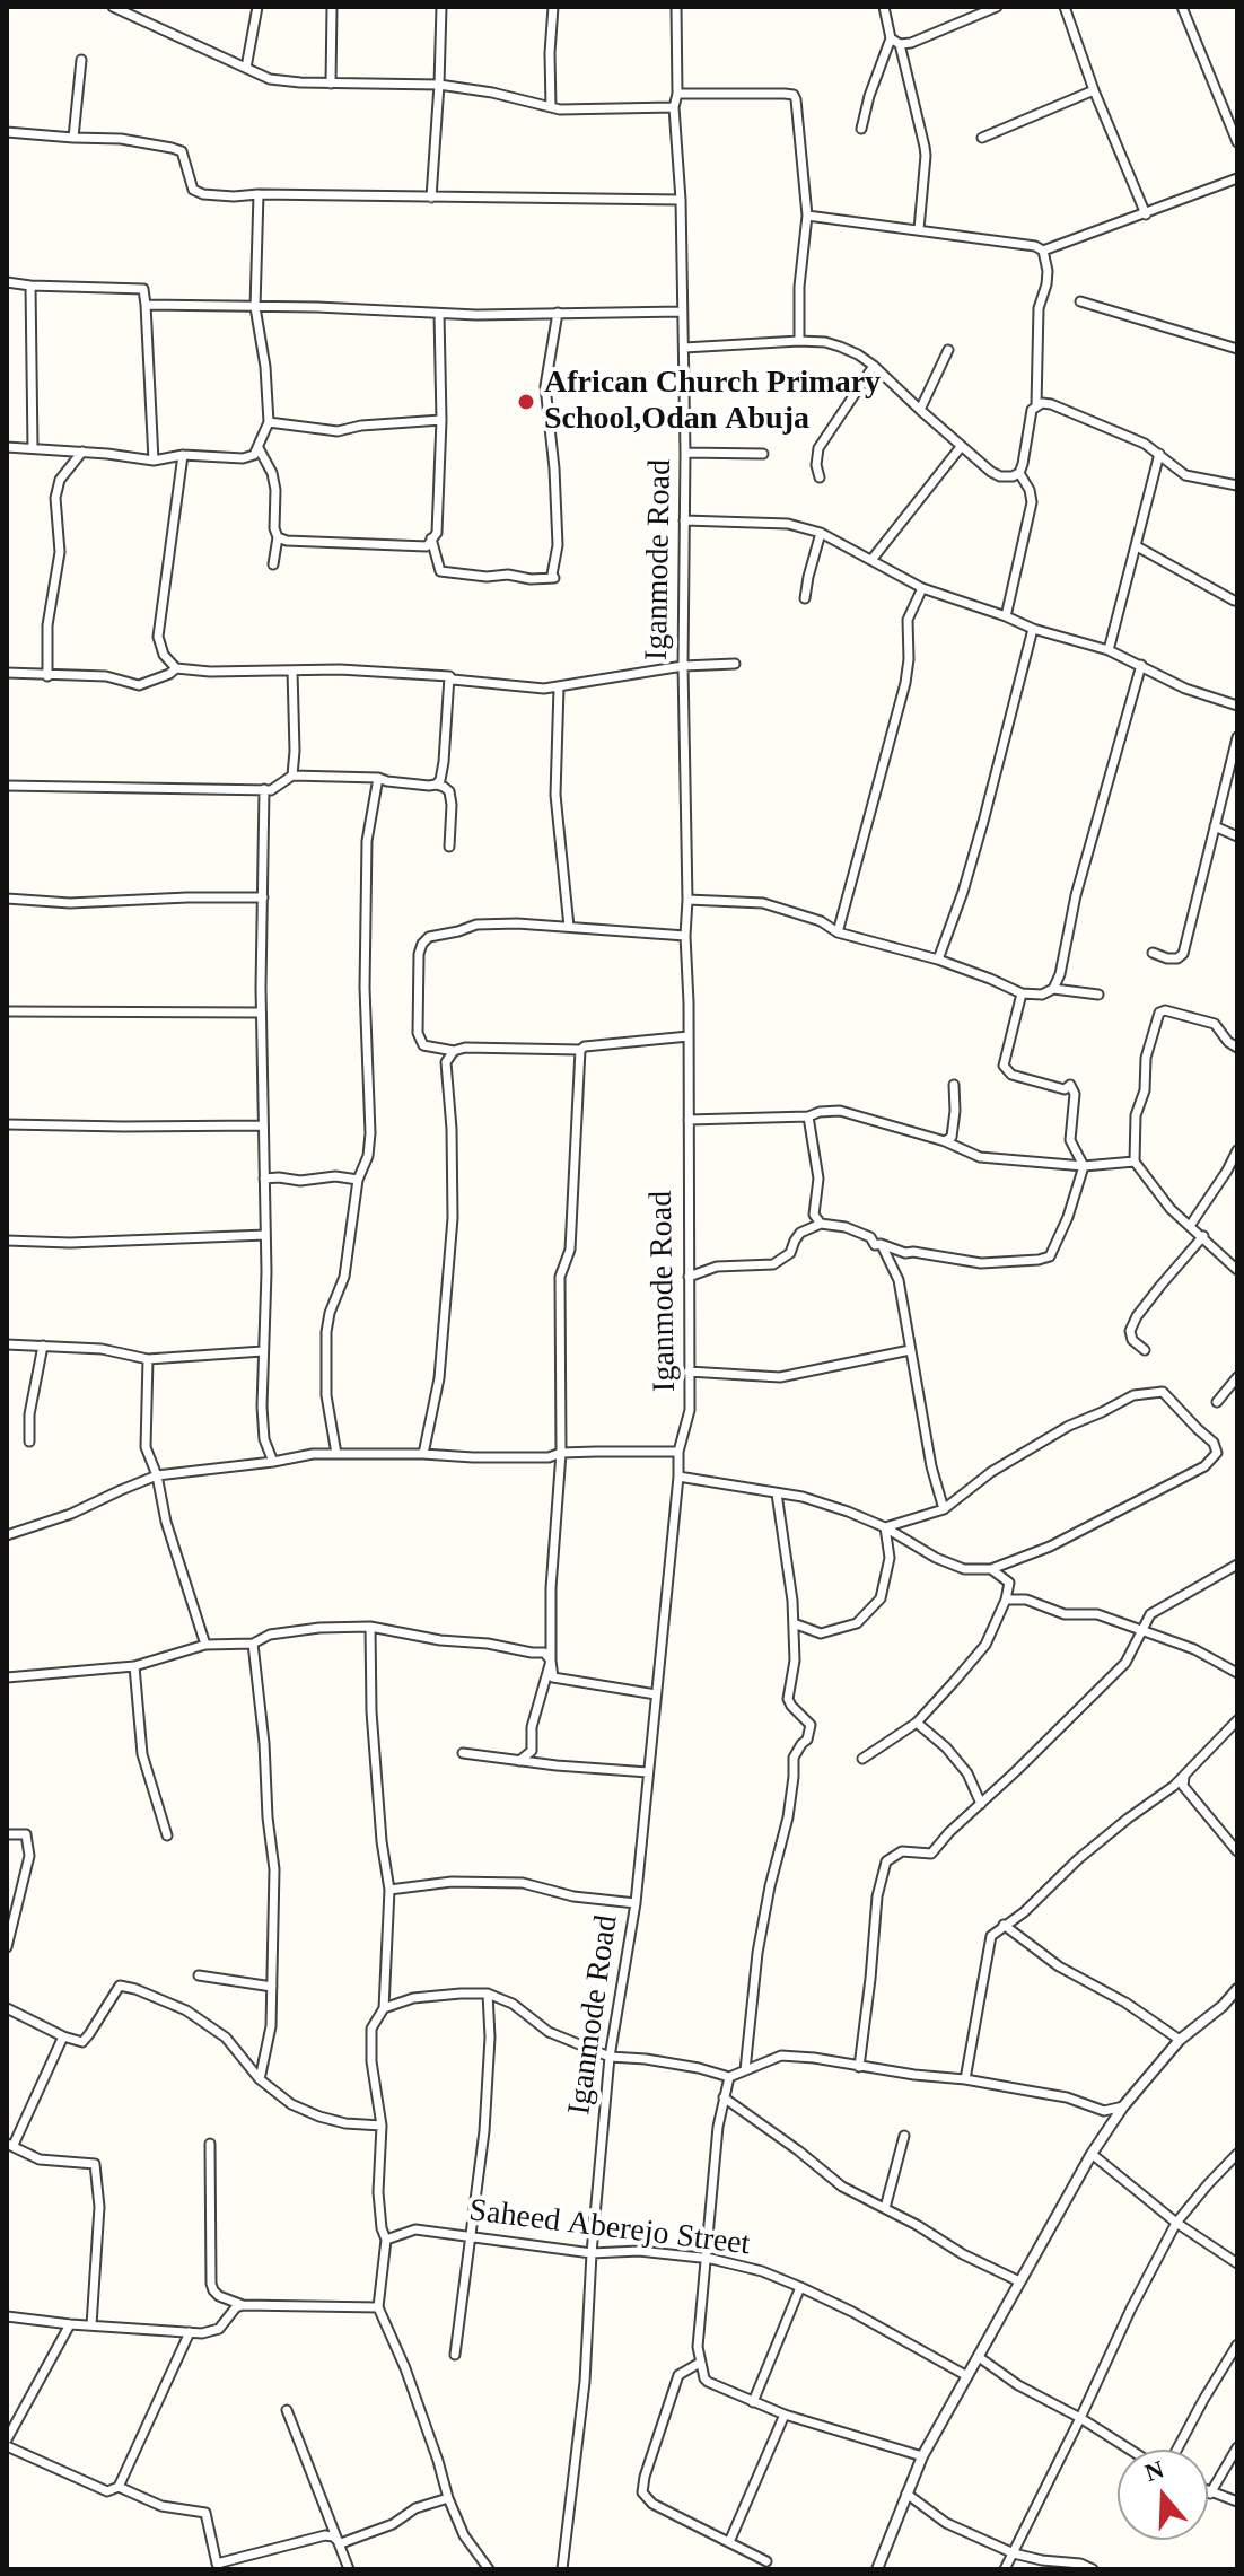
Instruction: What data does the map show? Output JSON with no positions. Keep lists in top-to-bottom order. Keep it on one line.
{"streets":{"street":["Iganmode Road","Saheed Aberejo Street"]},"crossings":[["Iganmode Road","Saheed Aberejo Street"]],"places":["African Church Primary School,Odan Abuja"],"north":"top"}
